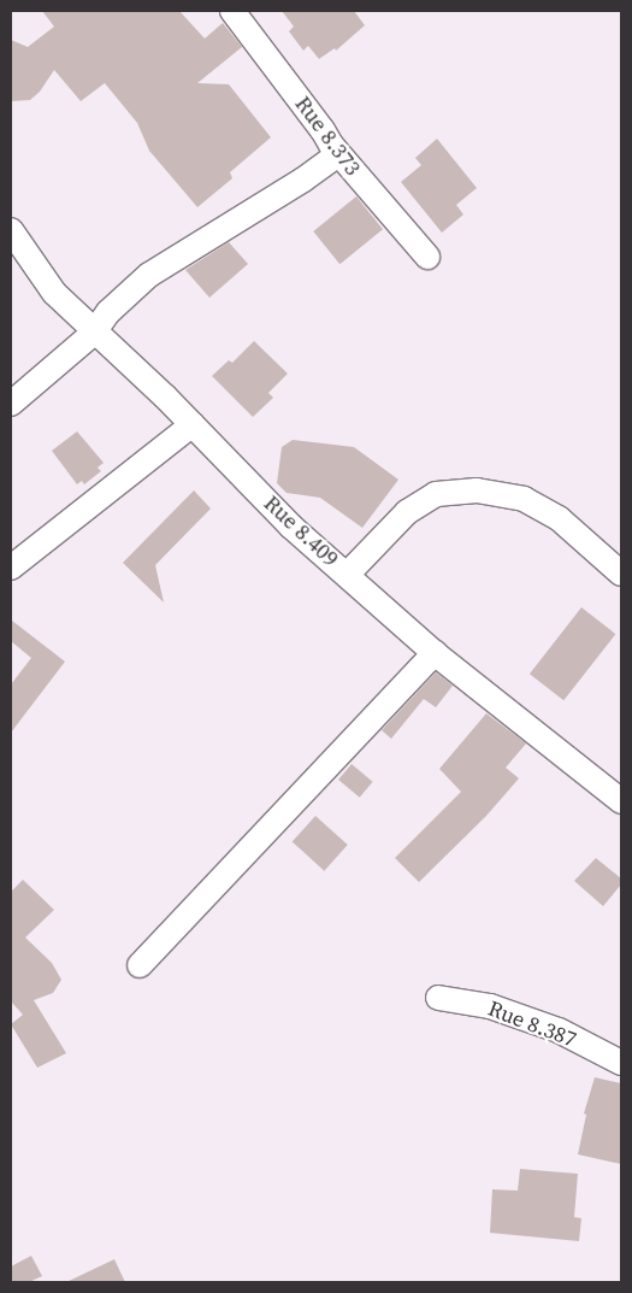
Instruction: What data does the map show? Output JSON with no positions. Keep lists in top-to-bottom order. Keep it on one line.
{"streets":{"street":["Rue 8.373","Rue 8.409","Rue 8.387"]}}
